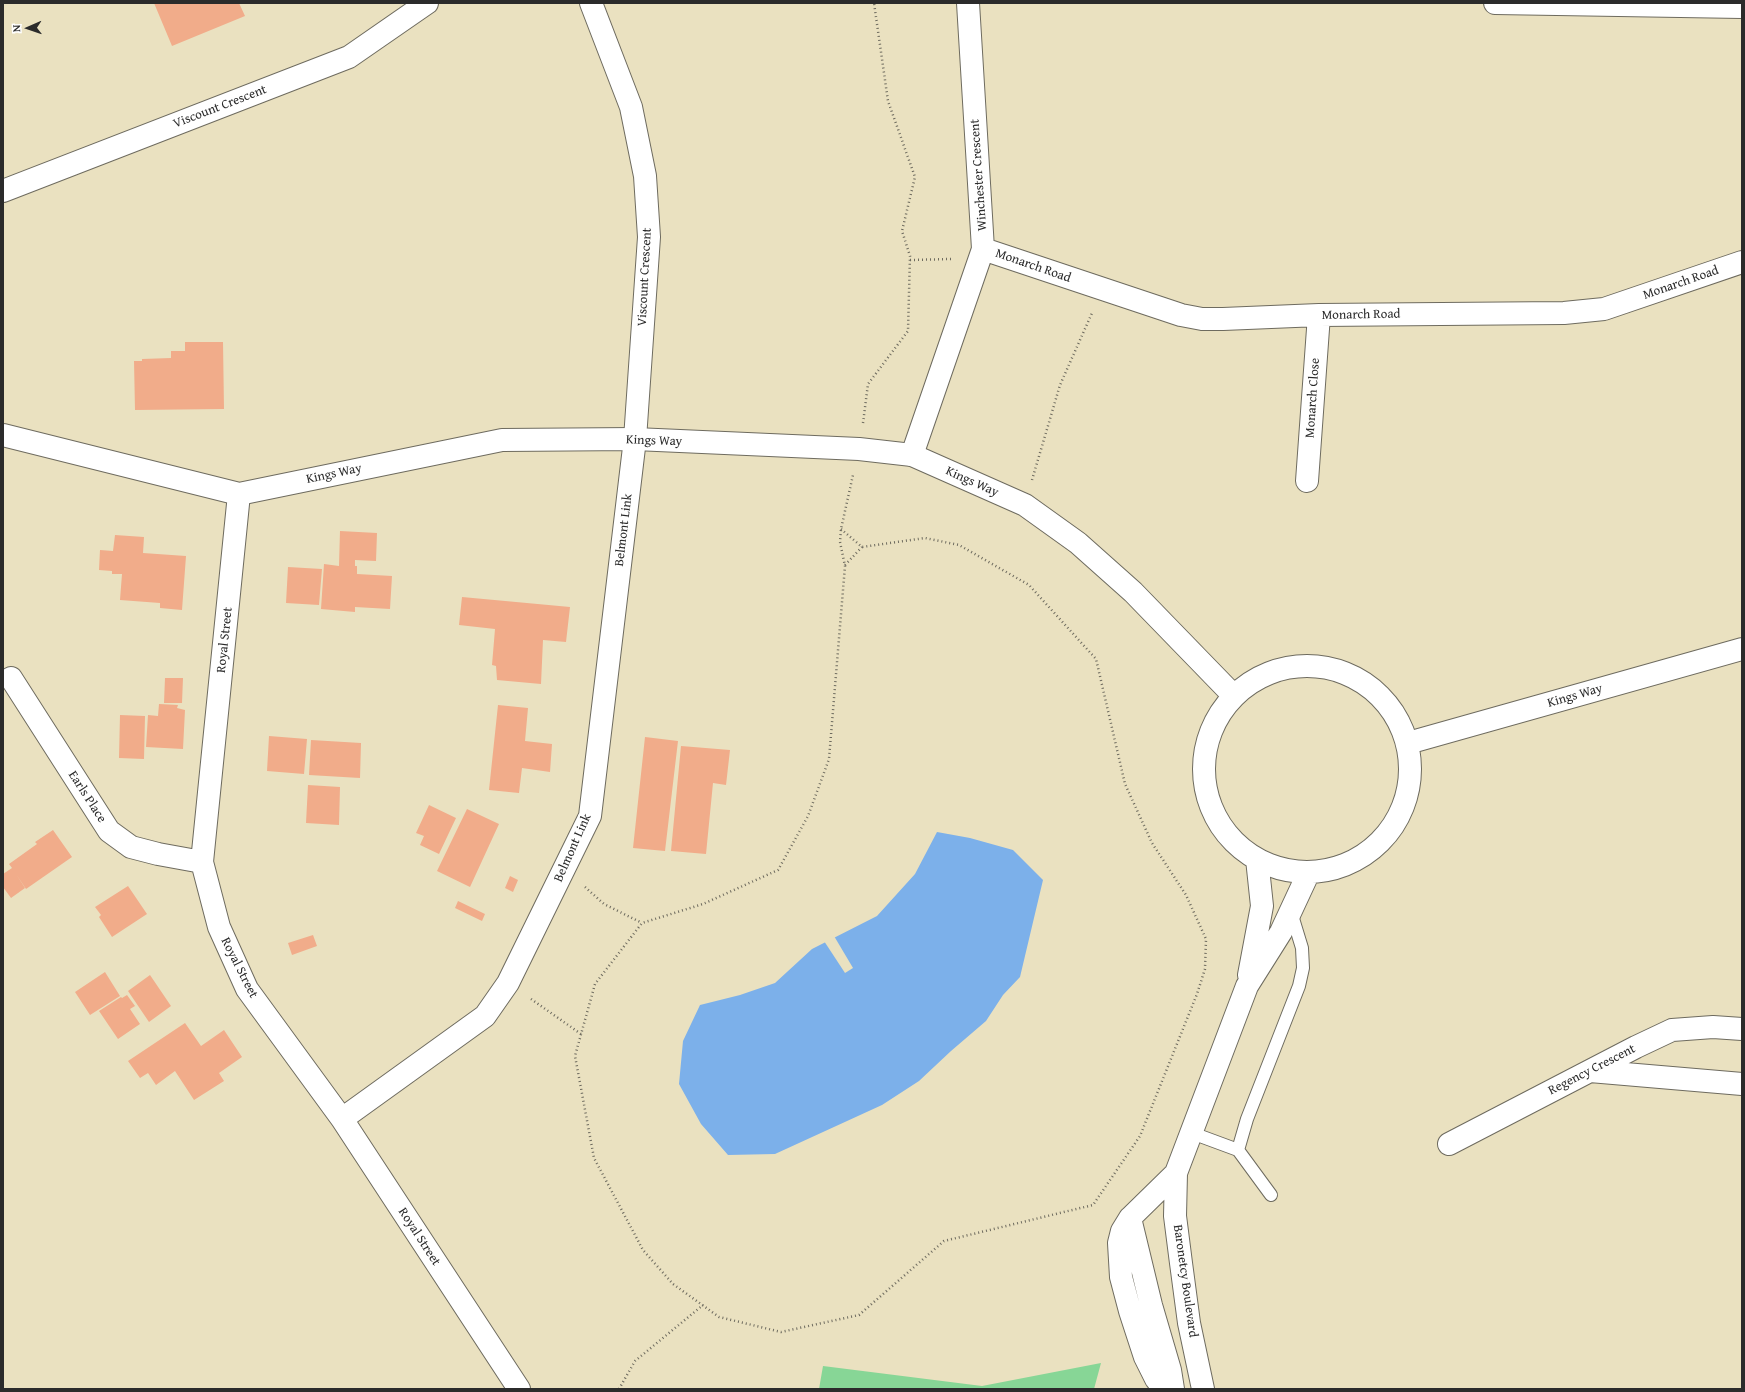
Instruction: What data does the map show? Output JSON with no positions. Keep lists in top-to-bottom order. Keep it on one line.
{"streets":{"street":["Viscount Crescent","Winchester Crescent","Monarch Road","Monarch Close","Kings Way","Belmont Link","Royal Street","Earls Place","Regency Crescent","Baronetcy Boulevard"]},"crossings":[["Viscount Crescent","Kings Way"],["Viscount Crescent","Belmont Link"],["Winchester Crescent","Monarch Road"],["Winchester Crescent","Kings Way"],["Monarch Road","Monarch Close"],["Kings Way","Belmont Link"],["Kings Way","Royal Street"],["Belmont Link","Royal Street"],["Royal Street","Earls Place"]],"north":"left"}
